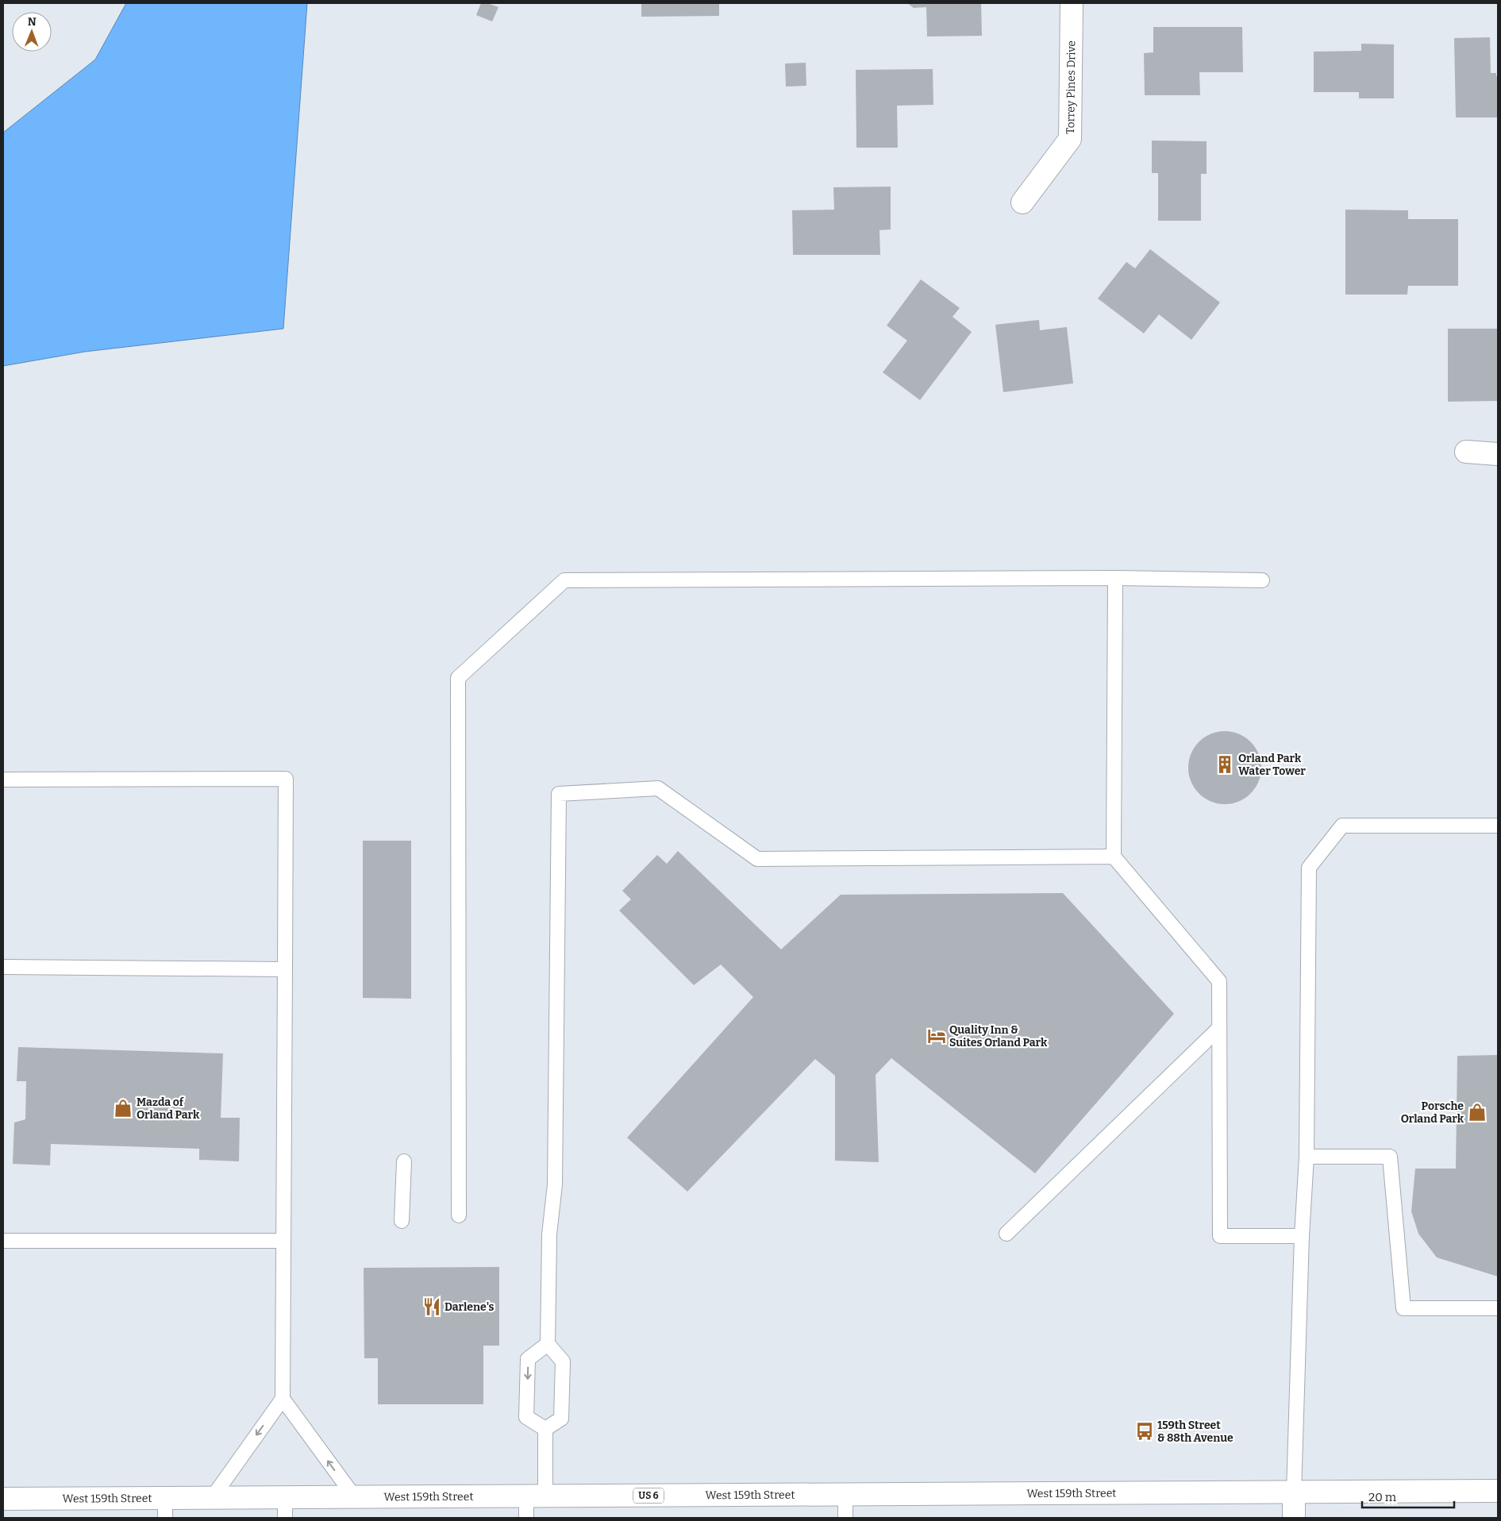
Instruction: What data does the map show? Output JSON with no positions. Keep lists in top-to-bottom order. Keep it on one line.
{"streets":{"main road":["Torrey Pines Drive","West 159th Street","US 6"]},"places":{"building":["Orland Park Water Tower"],"hotel":["Quality Inn & Suites Orland Park"],"shop":["Mazda of Orland Park","Porsche Orland Park"],"restaurant":["Darlene's"],"bus stop":["159th Street & 88th Avenue"]},"scale_bar":"20 m","north":"top"}
